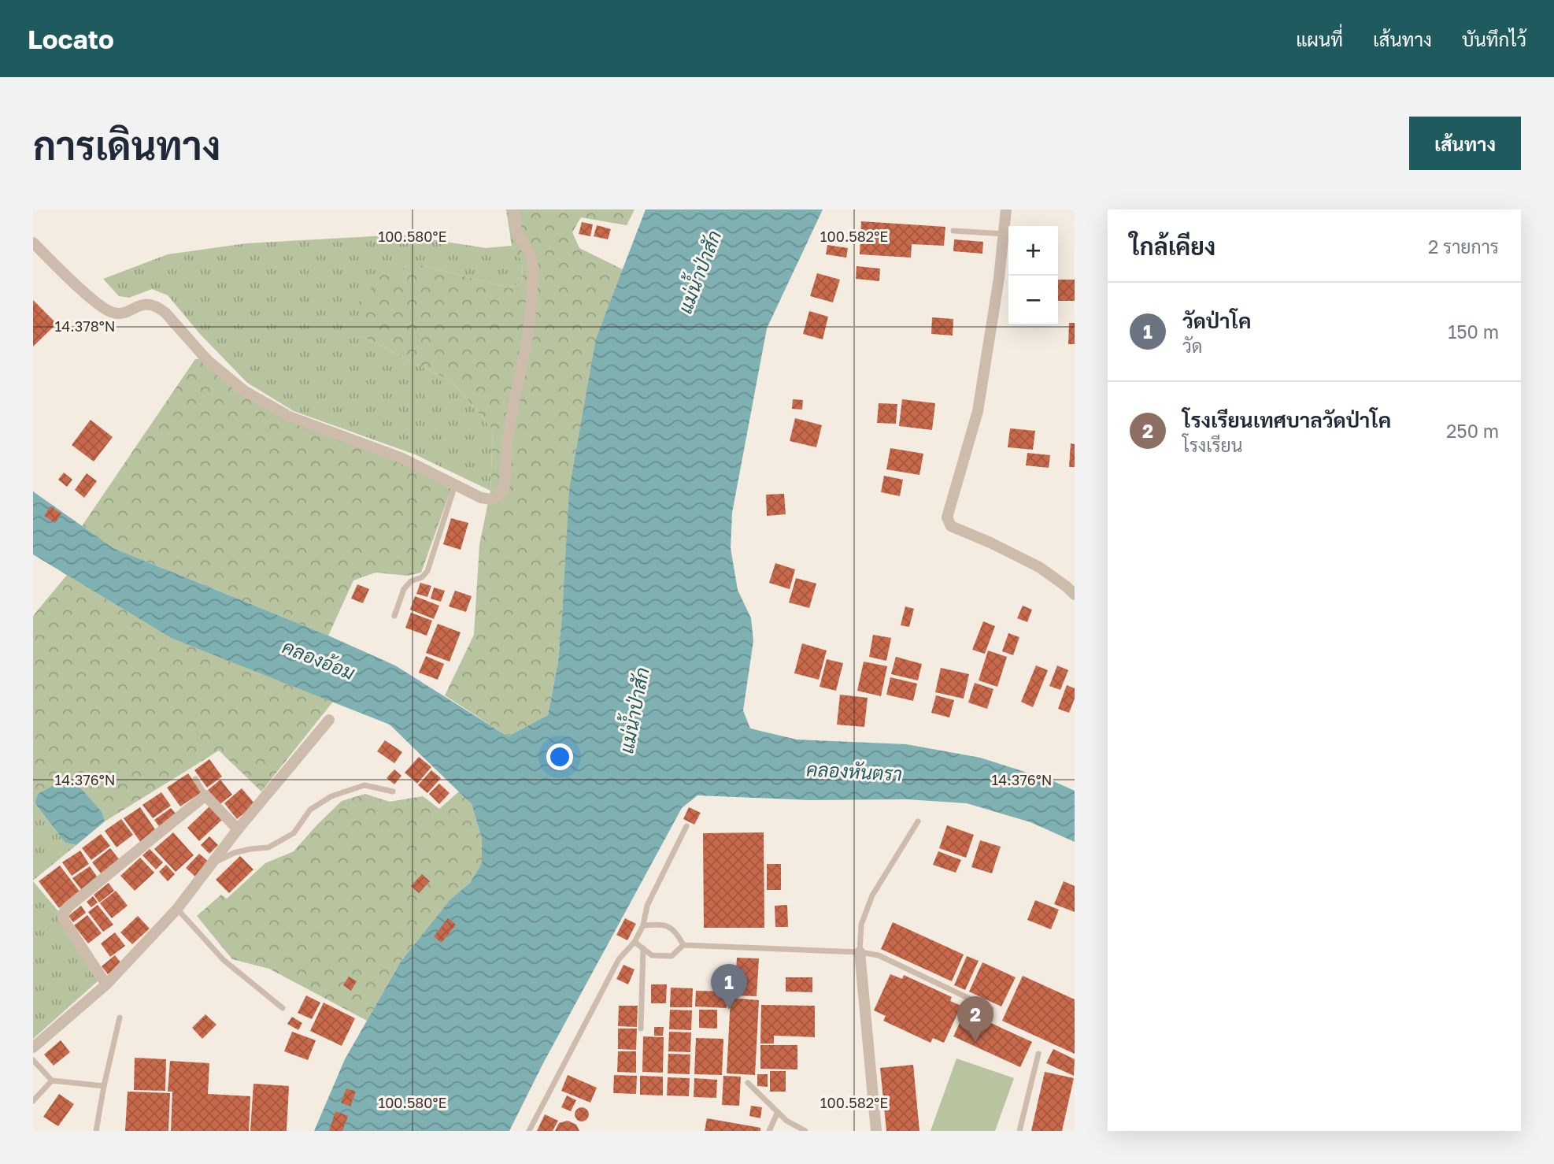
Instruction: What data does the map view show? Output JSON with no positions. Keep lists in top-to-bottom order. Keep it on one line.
{"water":["แม่น้ำป่าสัก","คลองอ้อม","คลองหันตรา"],"page":{"header":"Locato","nav":["แผนที่","เส้นทาง","บันทึกไว้"],"buttons":"เส้นทาง","title":"การเดินทาง","heading":["ใกล้เคียง","2 รายการ"],"map_buttons":["+","−"],"list":[{"mark":"1","name":"วัดป่าโค","note":"วัด","value":"150 m"},{"mark":"2","name":"โรงเรียนเทศบาลวัดป่าโค","note":"โรงเรียน","value":"250 m"}],"pins":["1","2"]},"coordinates":["100.580°E","100.582°E","14.378°N","14.376°N"]}
